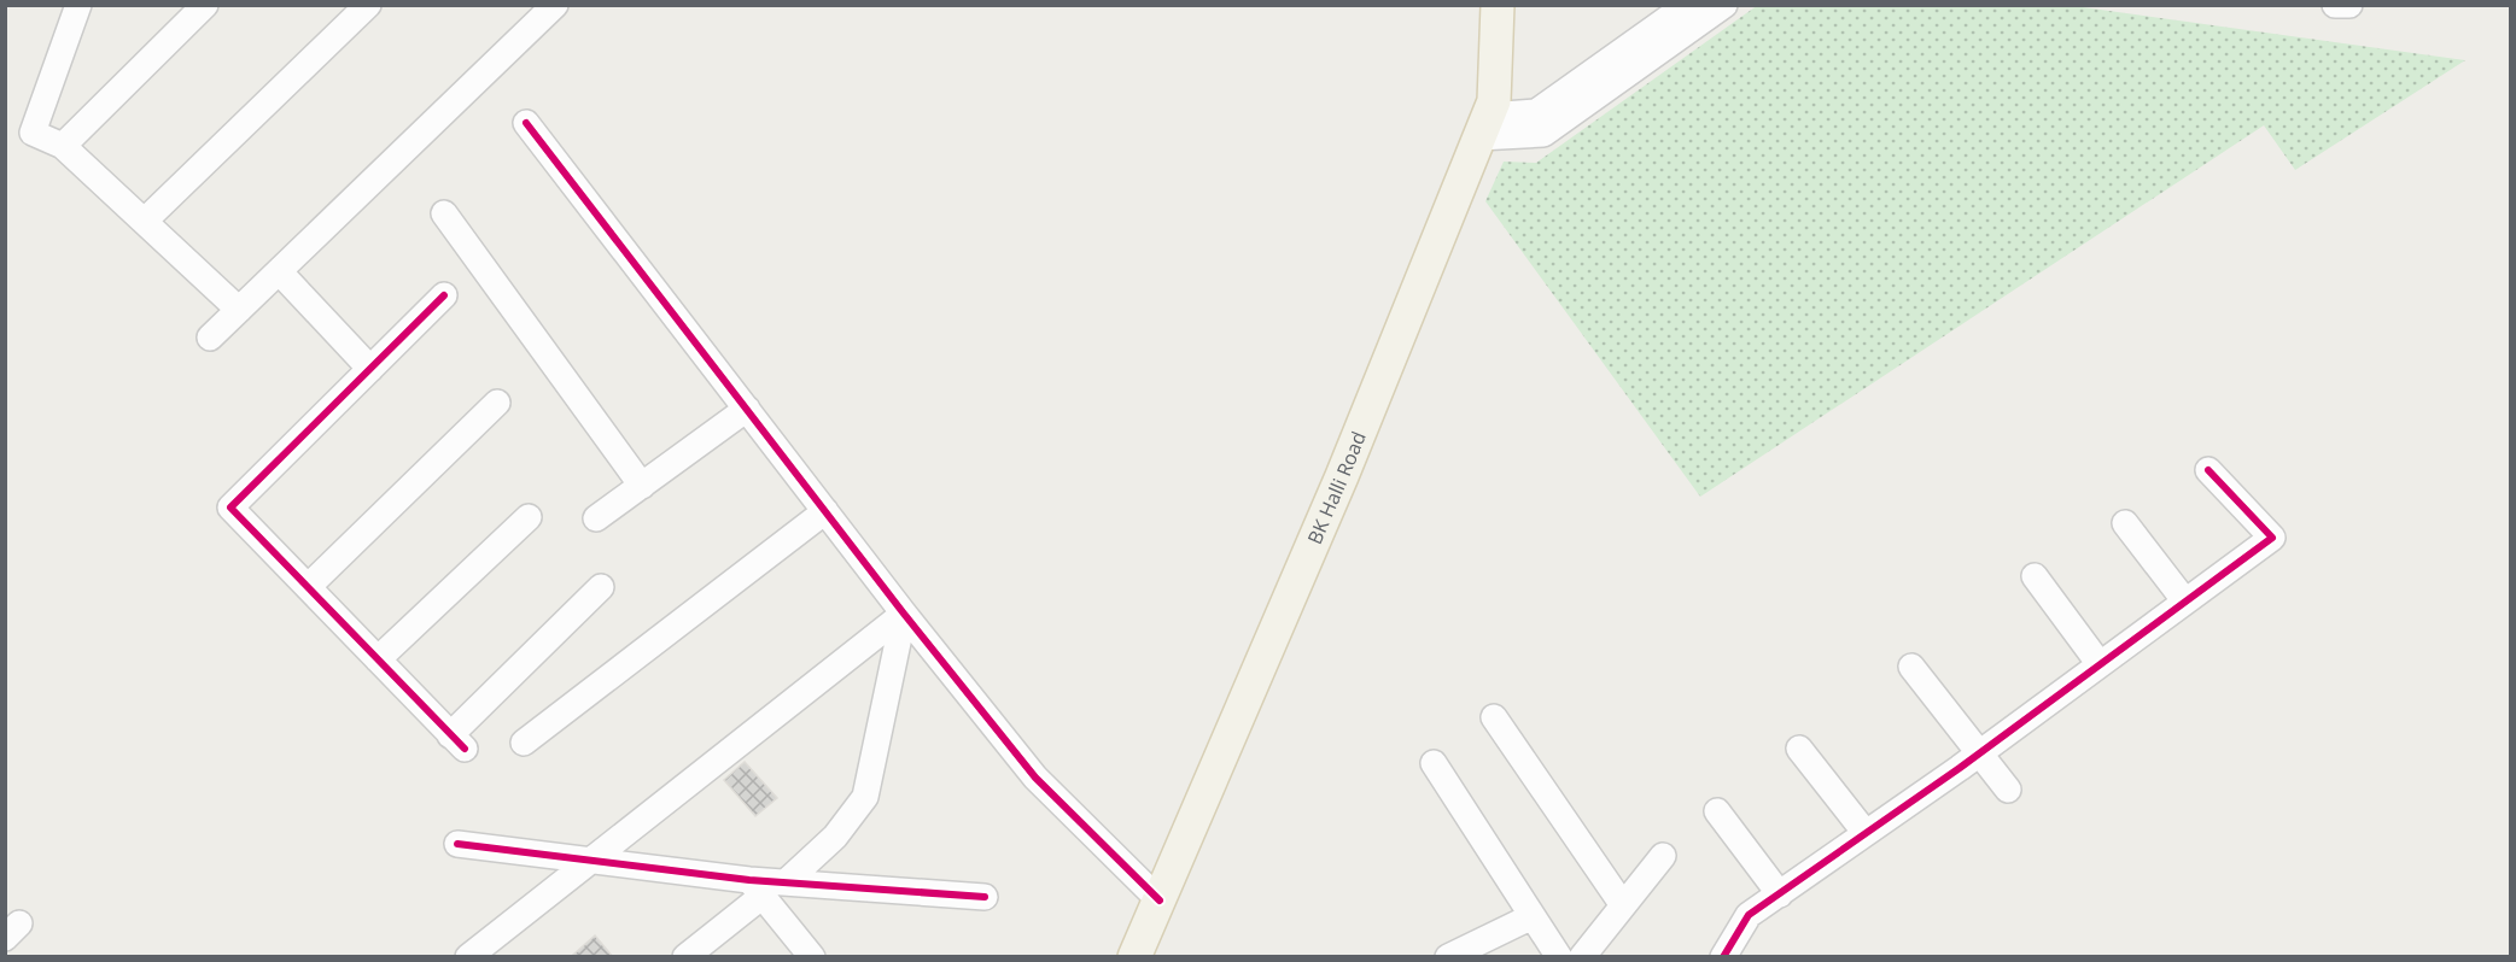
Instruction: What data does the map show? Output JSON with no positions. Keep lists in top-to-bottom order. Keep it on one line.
{"streets":{"main road":["BK Halli Road"]}}
